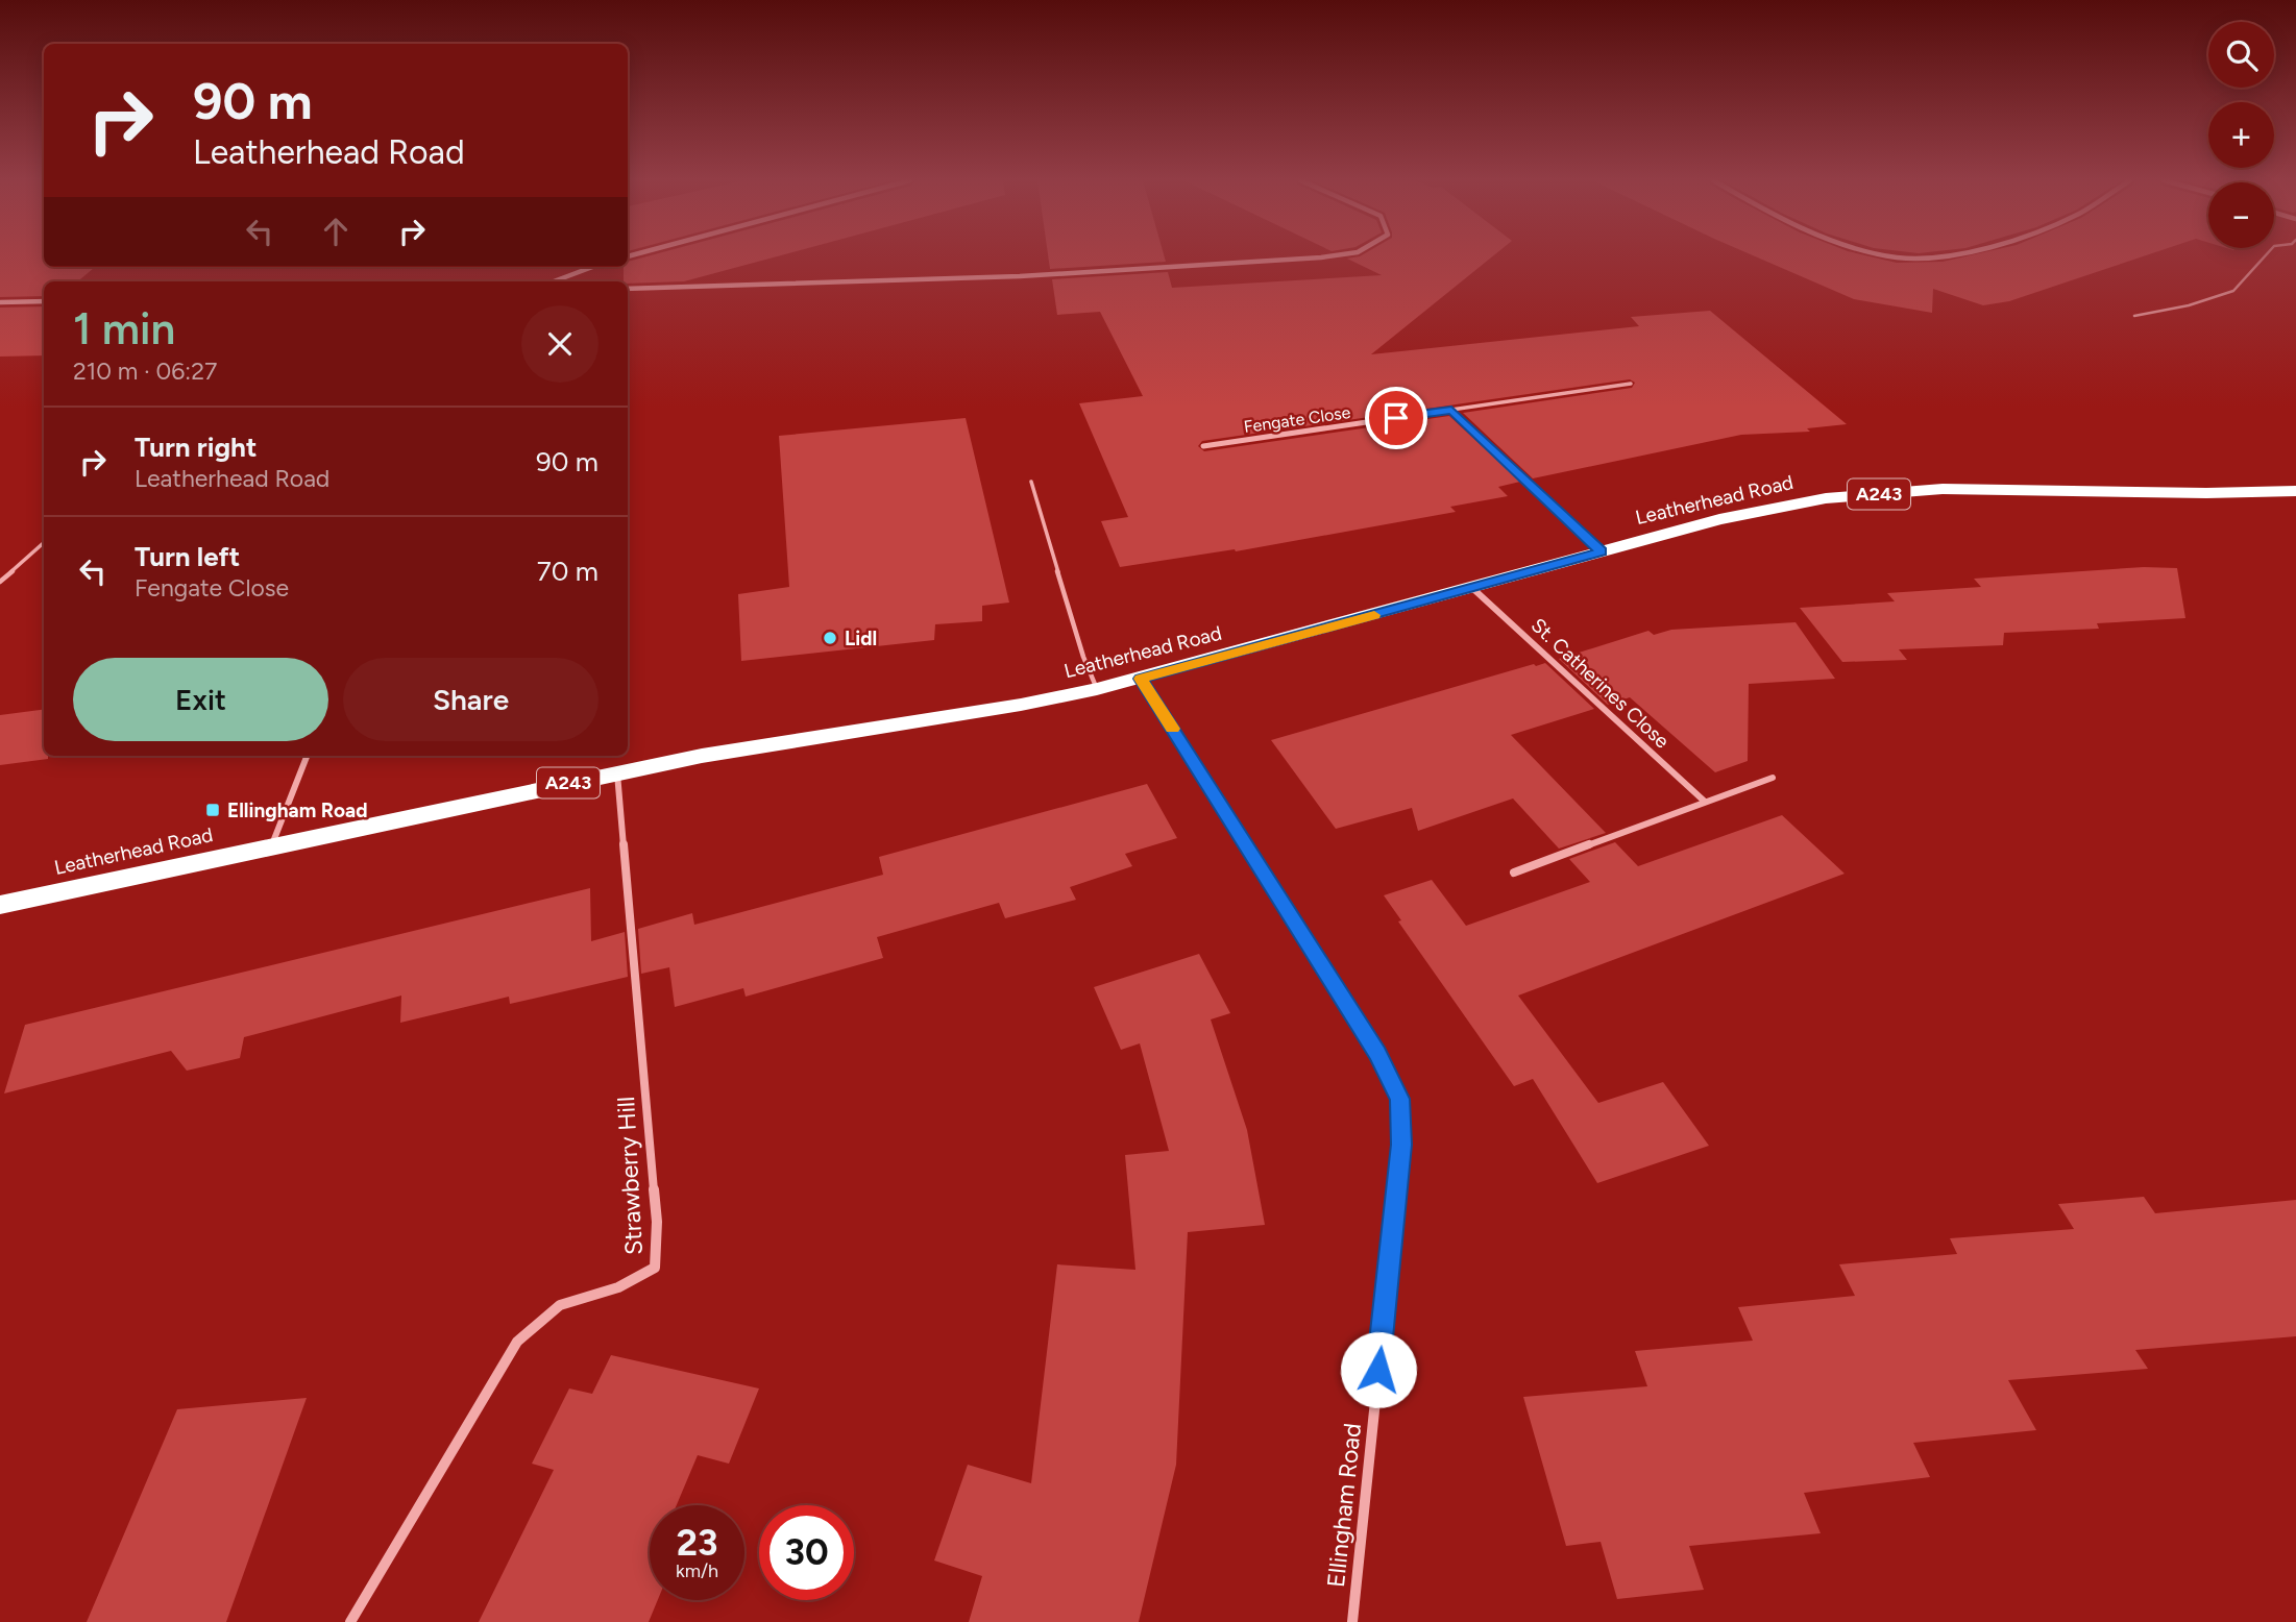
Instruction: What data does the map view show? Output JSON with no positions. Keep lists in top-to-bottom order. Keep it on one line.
{"streets":{"highway":["A243","Leatherhead Road"],"street":["Fengate Close","St. Catherines Close","Strawberry Hill","Ellingham Road"]},"crossings":[["Leatherhead Road","St. Catherines Close"],["Leatherhead Road","Strawberry Hill"],["Leatherhead Road","Ellingham Road"]],"places":{"other":["Lidl"],"transit":["Ellingham Road"]},"page":{"map_buttons":["+","−"],"turn":["90 m","Leatherhead Road"],"heading":["1 min","210 m · 06:27"],"list":[{"name":"Turn right","note":"Leatherhead Road","value":"90 m"},{"name":"Turn left","note":"Fengate Close","value":"70 m"}],"buttons":["Exit","Share"],"speed":"23 km/h","limit":"30"}}
